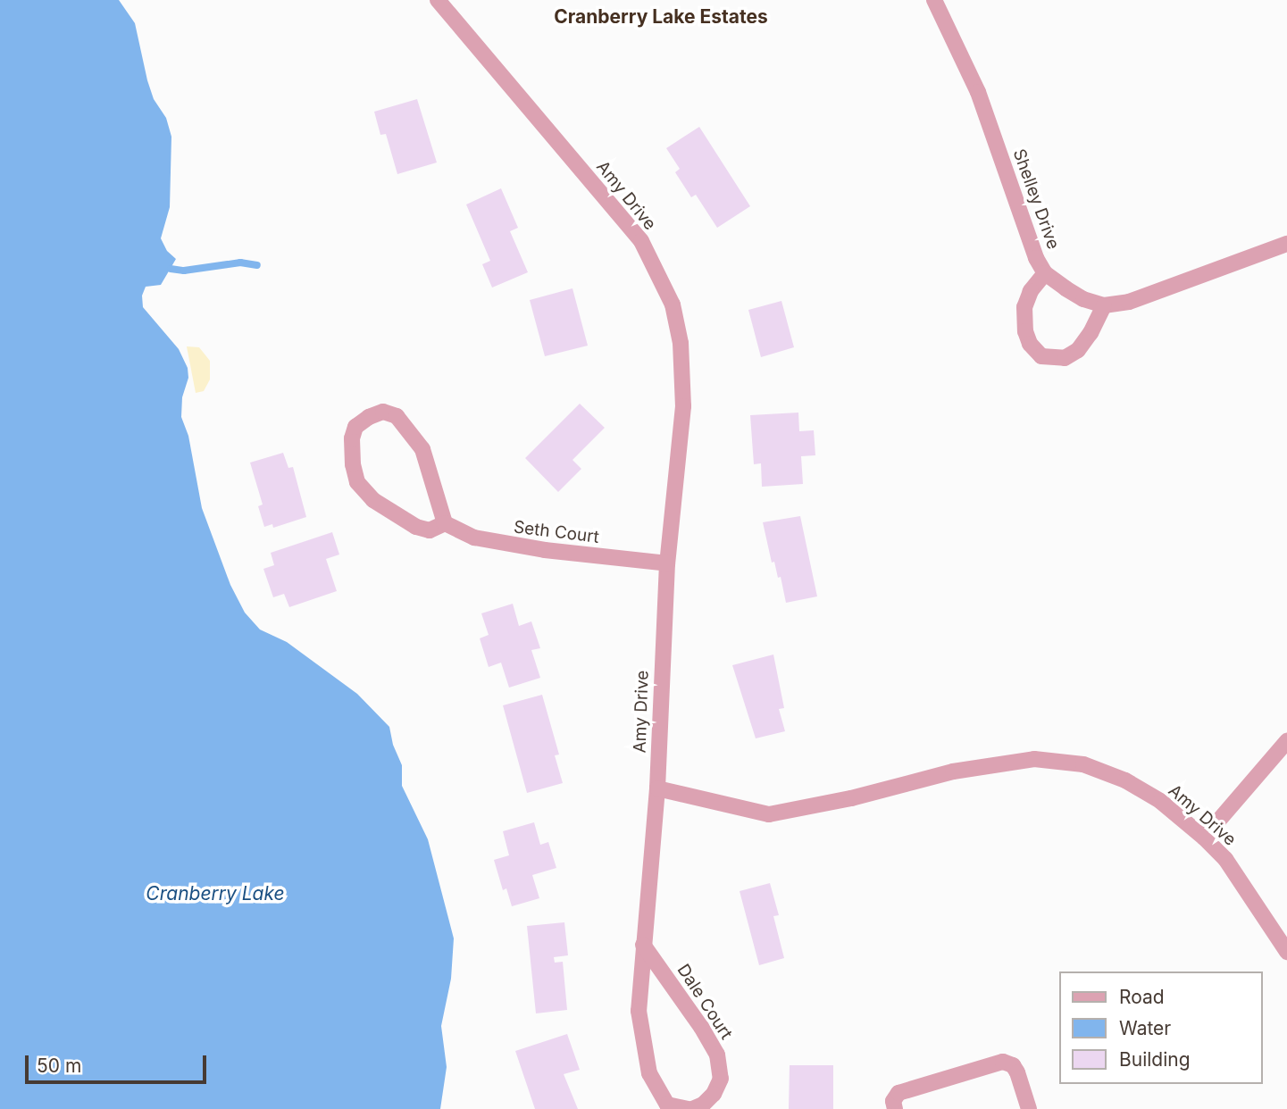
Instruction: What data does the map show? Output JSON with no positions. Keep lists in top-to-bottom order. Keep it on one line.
{"streets":{"street":["Amy Drive","Shelley Drive","Seth Court","Dale Court"]},"crossings":[["Amy Drive","Seth Court"],["Amy Drive","Dale Court"]],"districts":["Cranberry Lake Estates"],"water":["Cranberry Lake"],"legend":["Road","Water","Building"],"scale_bar":"50 m"}
